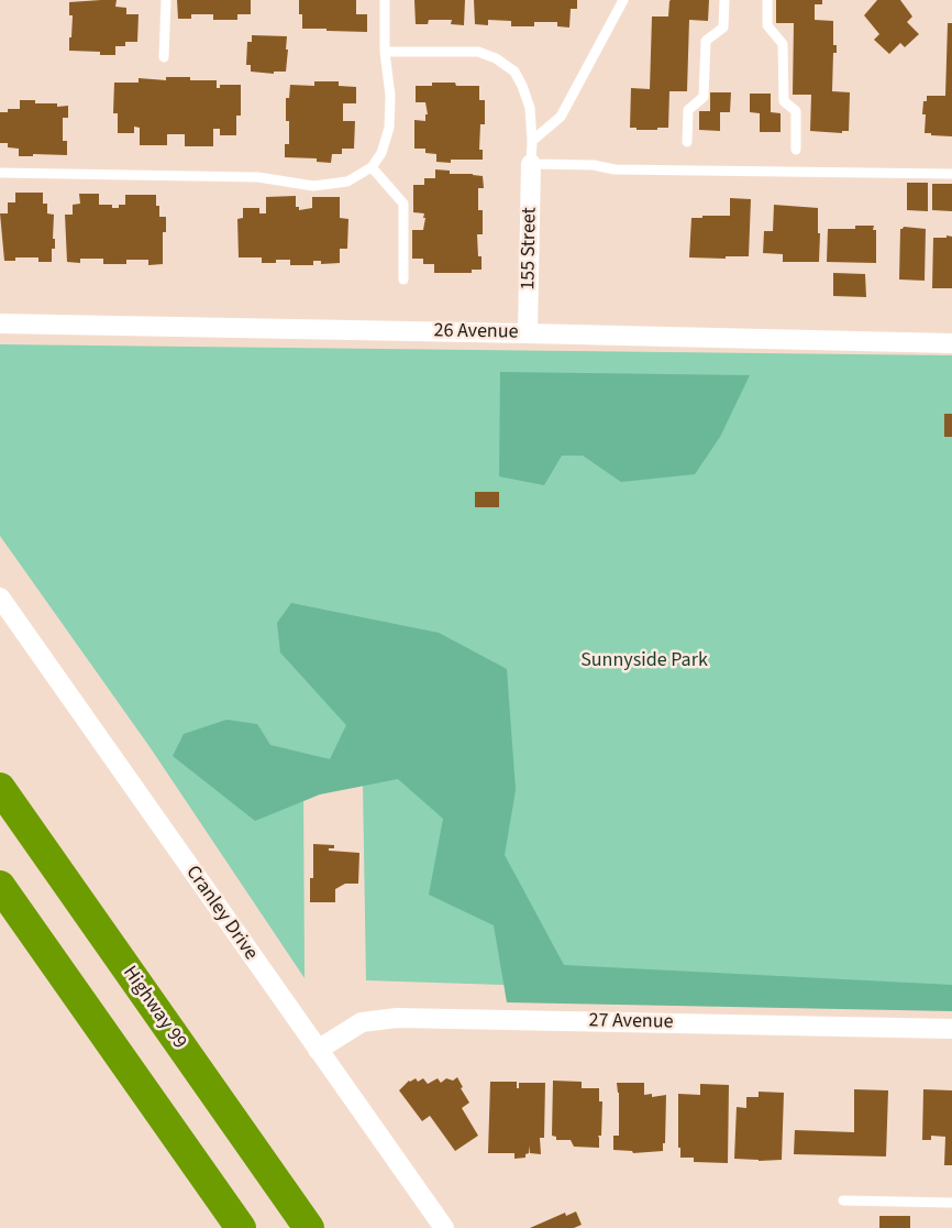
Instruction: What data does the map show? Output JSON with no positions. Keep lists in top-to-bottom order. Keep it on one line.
{"streets":{"highway":["Highway 99"],"street":["155 Street","26 Avenue","Cranley Drive","27 Avenue"]},"crossings":[["155 Street","26 Avenue"],["Cranley Drive","27 Avenue"]],"parks":["Sunnyside Park"]}
